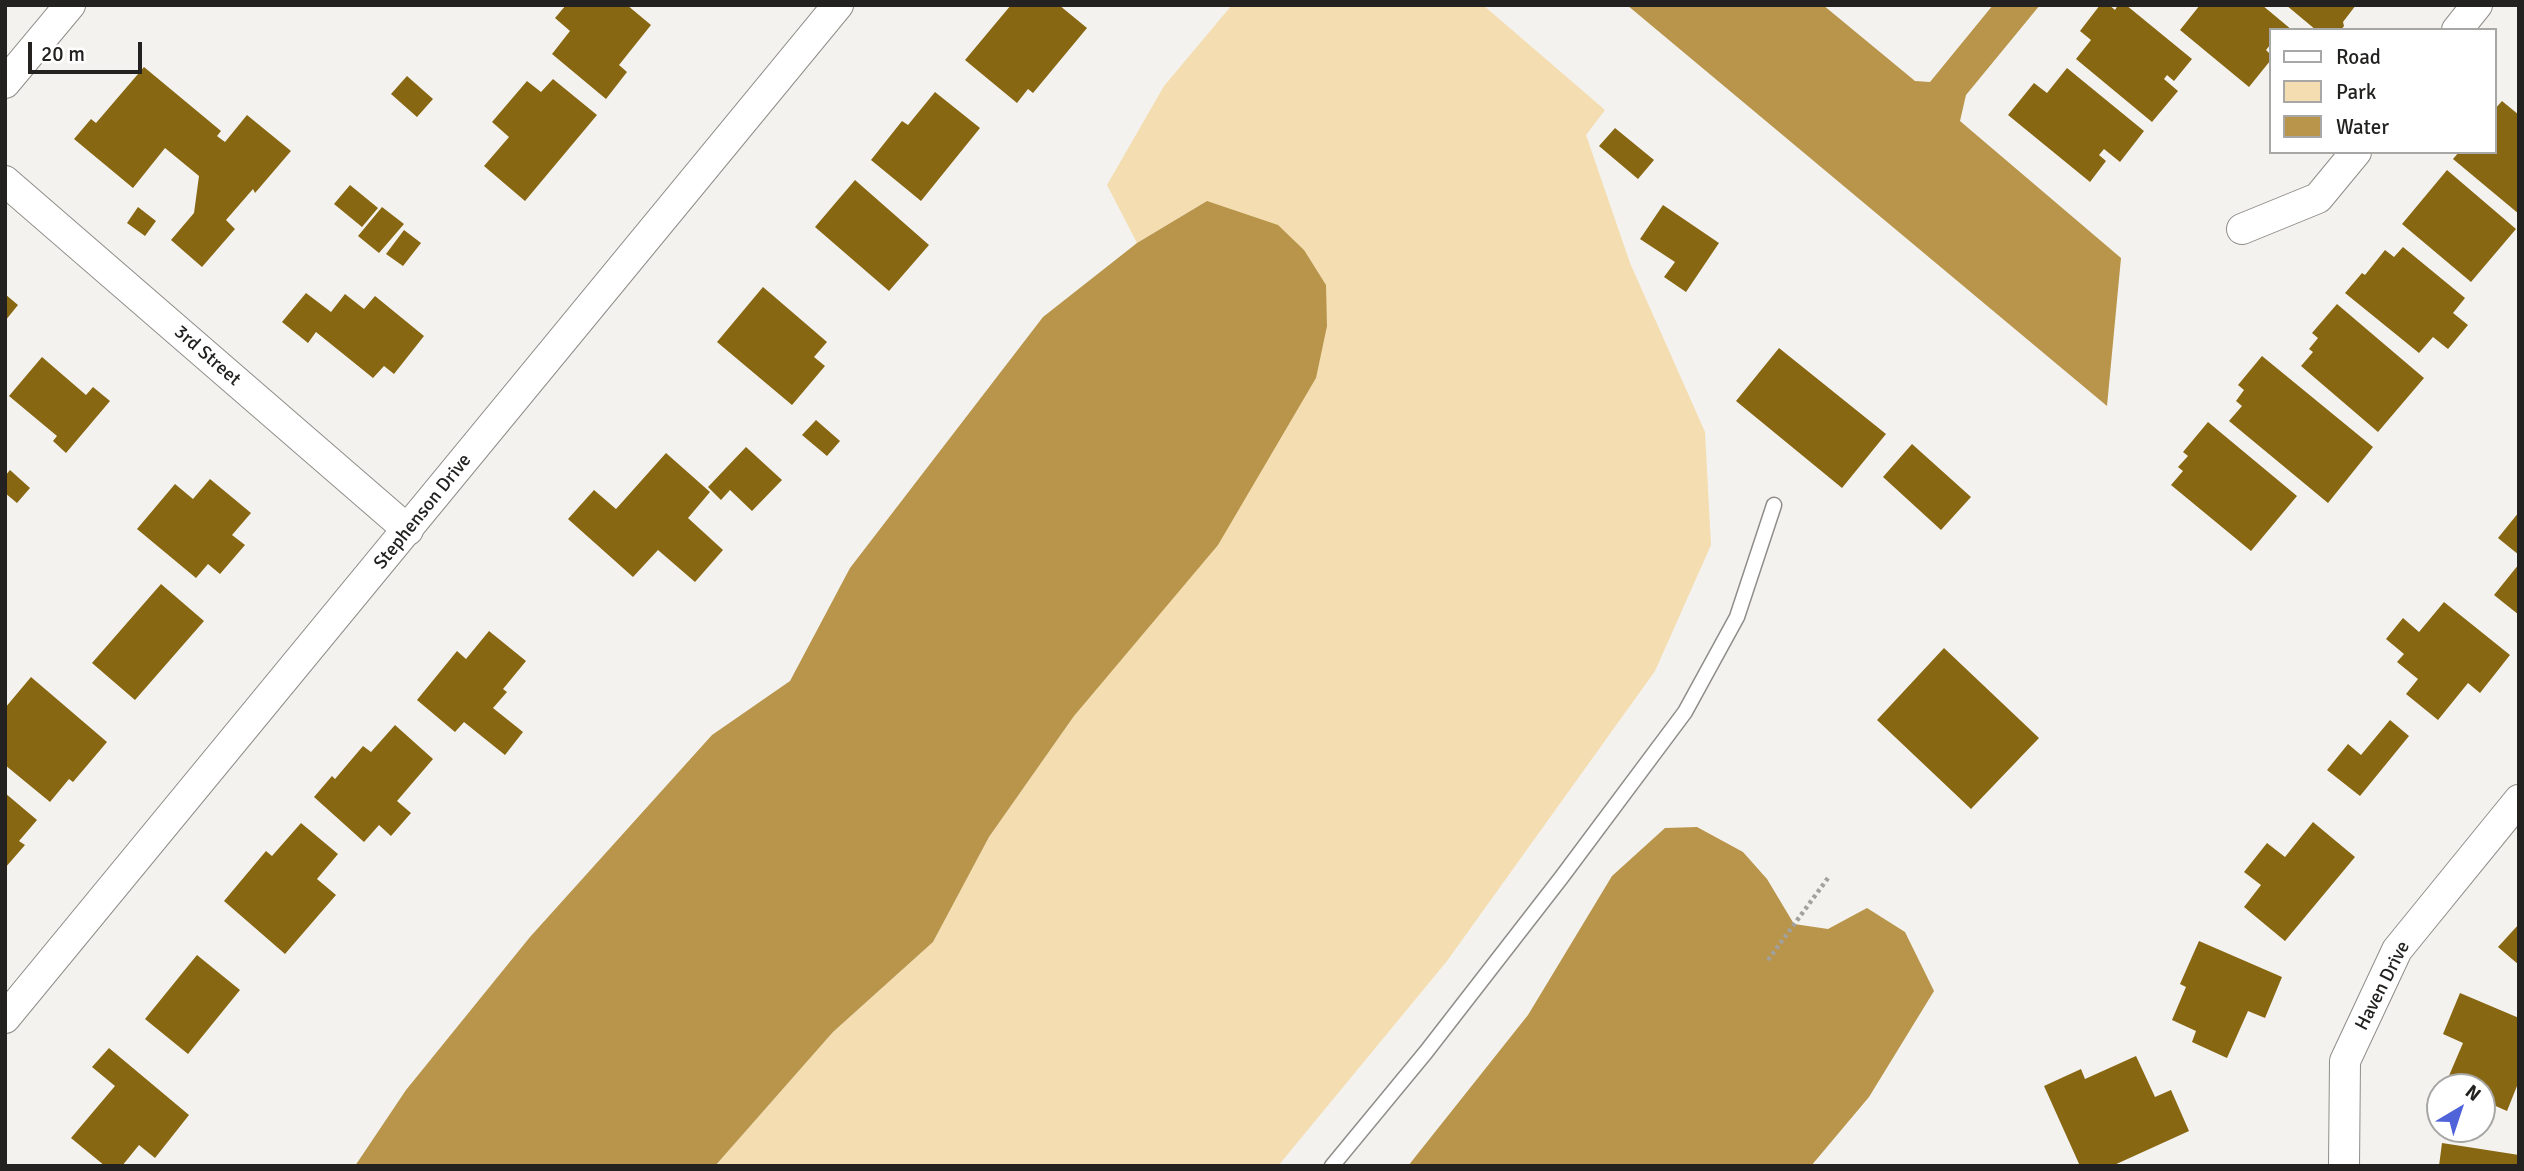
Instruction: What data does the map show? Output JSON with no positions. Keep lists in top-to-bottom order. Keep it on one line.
{"streets":{"street":["3rd Street","Stephenson Drive","Haven Drive"]},"crossings":[["3rd Street","Stephenson Drive"]],"legend":["Road","Park","Water"],"scale_bar":"20 m","north":"top right"}
